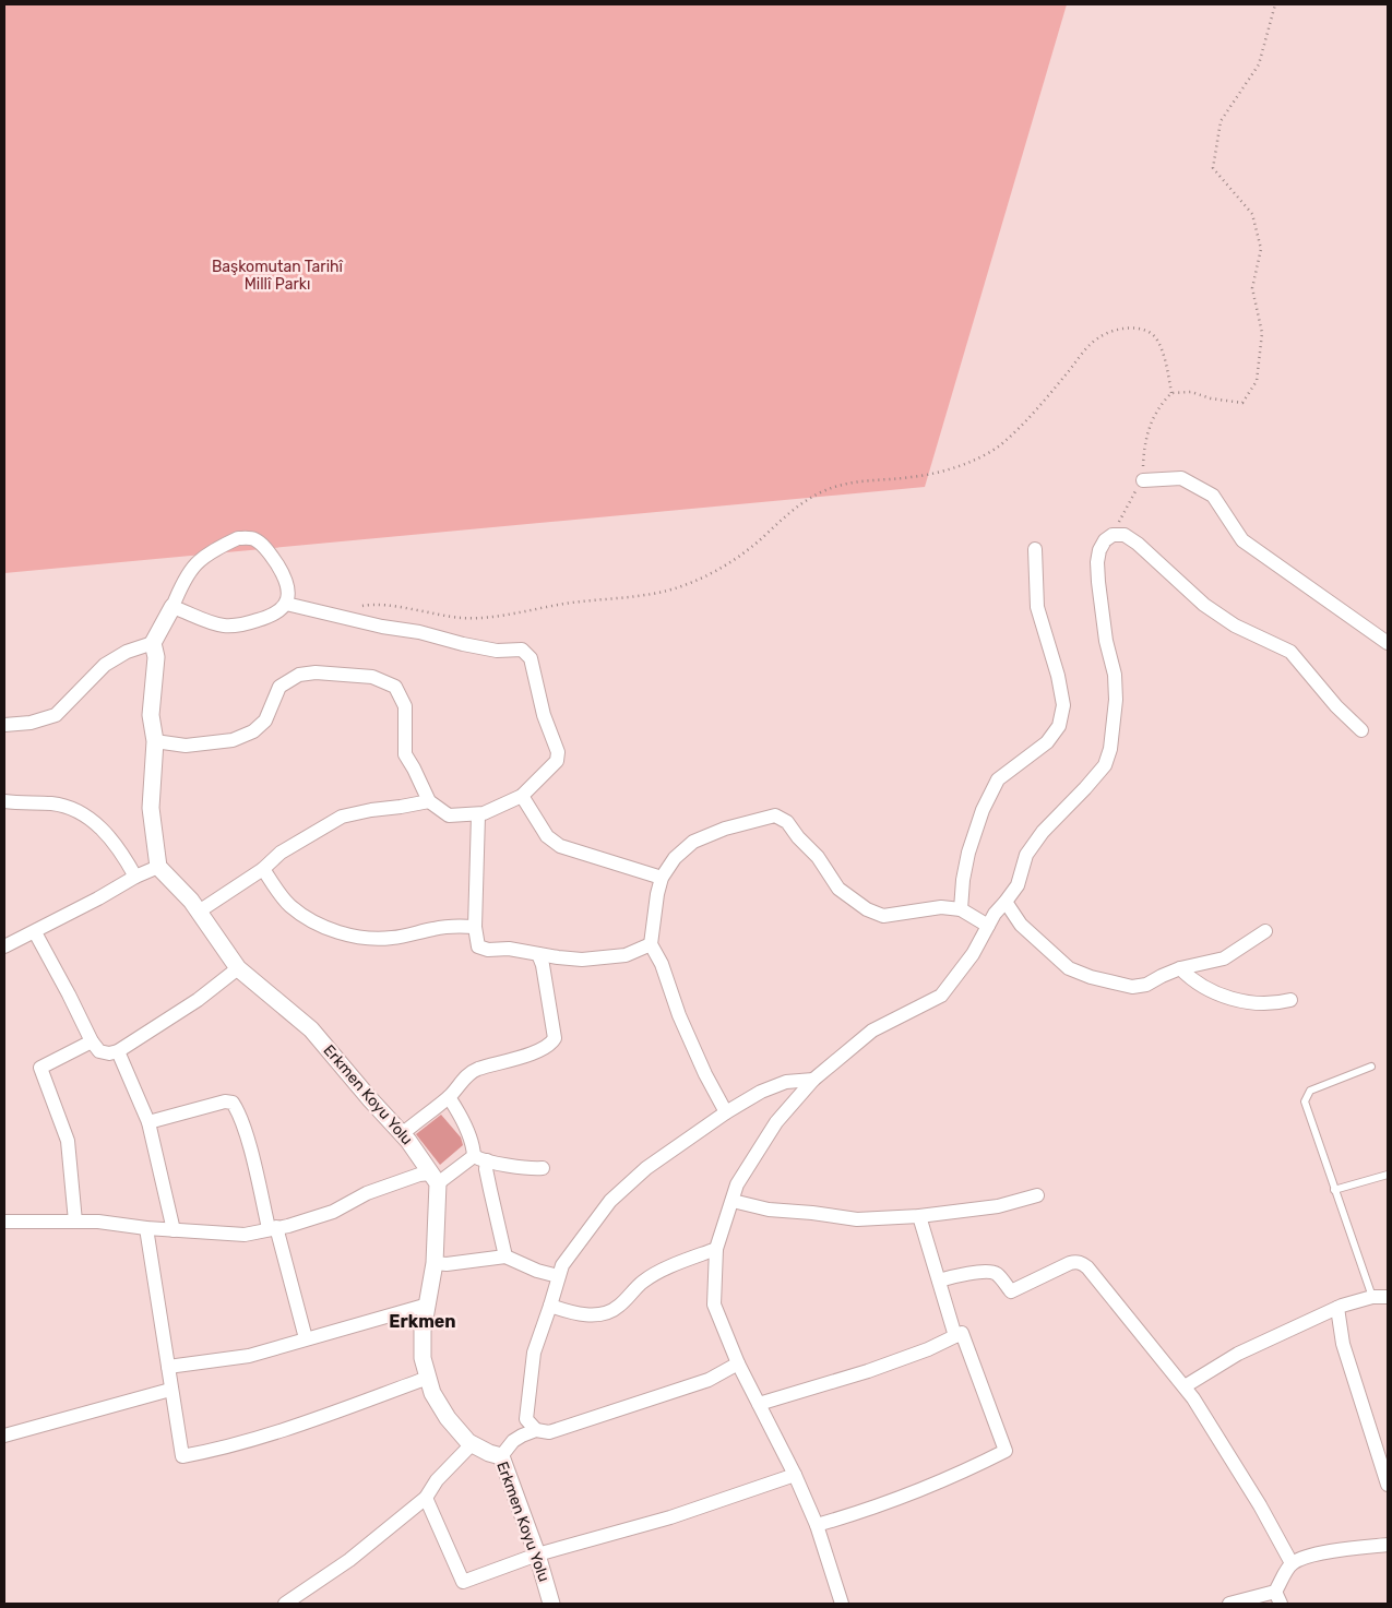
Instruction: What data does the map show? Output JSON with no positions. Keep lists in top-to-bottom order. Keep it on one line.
{"streets":{"street":["Erkmen Koyu Yolu"]},"districts":["Erkmen"],"parks":["Başkomutan Tarihî Millî Parkı"]}
